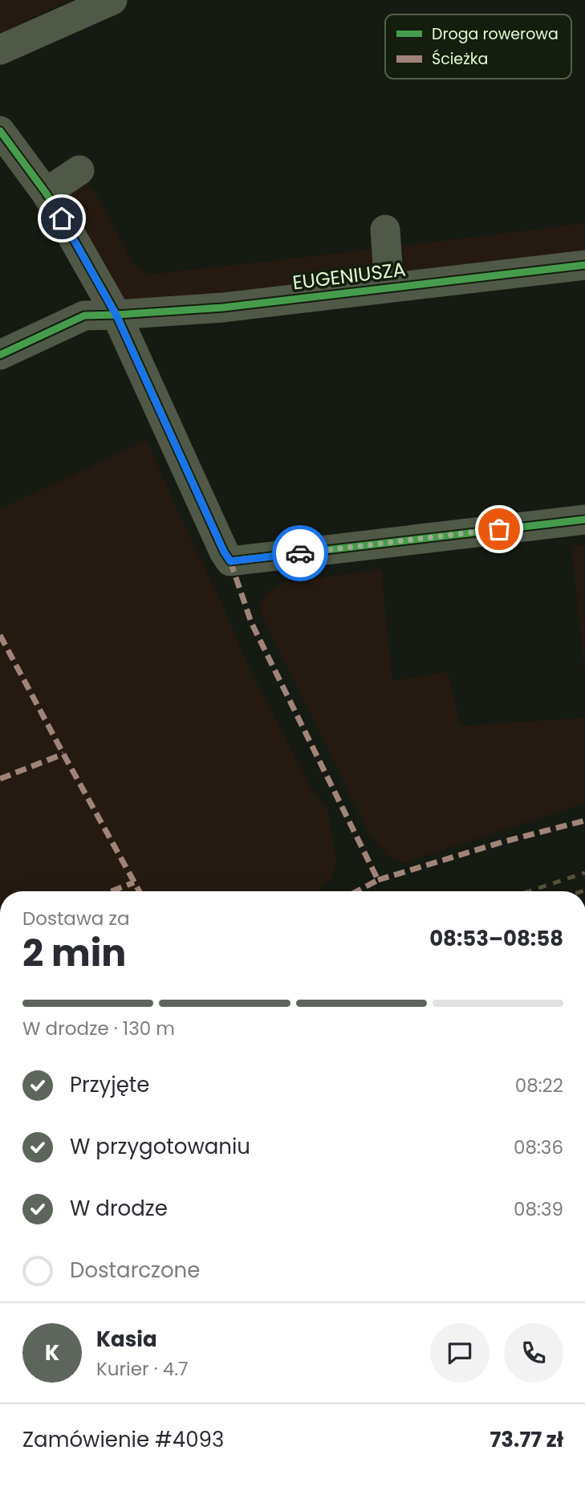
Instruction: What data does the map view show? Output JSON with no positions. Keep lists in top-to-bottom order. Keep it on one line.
{"streets":{"street":["EUGENIUSZA"]},"legend":["Droga rowerowa","Ścieżka"],"page":{"heading":["2 min","Dostawa za","08:53–08:58"],"panel":["Kasia","Kurier · 4.7","Zamówienie #4093","73.77 zł"],"bar":"W drodze · 130 m","list":[["Przyjęte","08:22"],["W przygotowaniu","08:36"],["W drodze","08:39"],"Dostarczone"],"round":"K"}}
